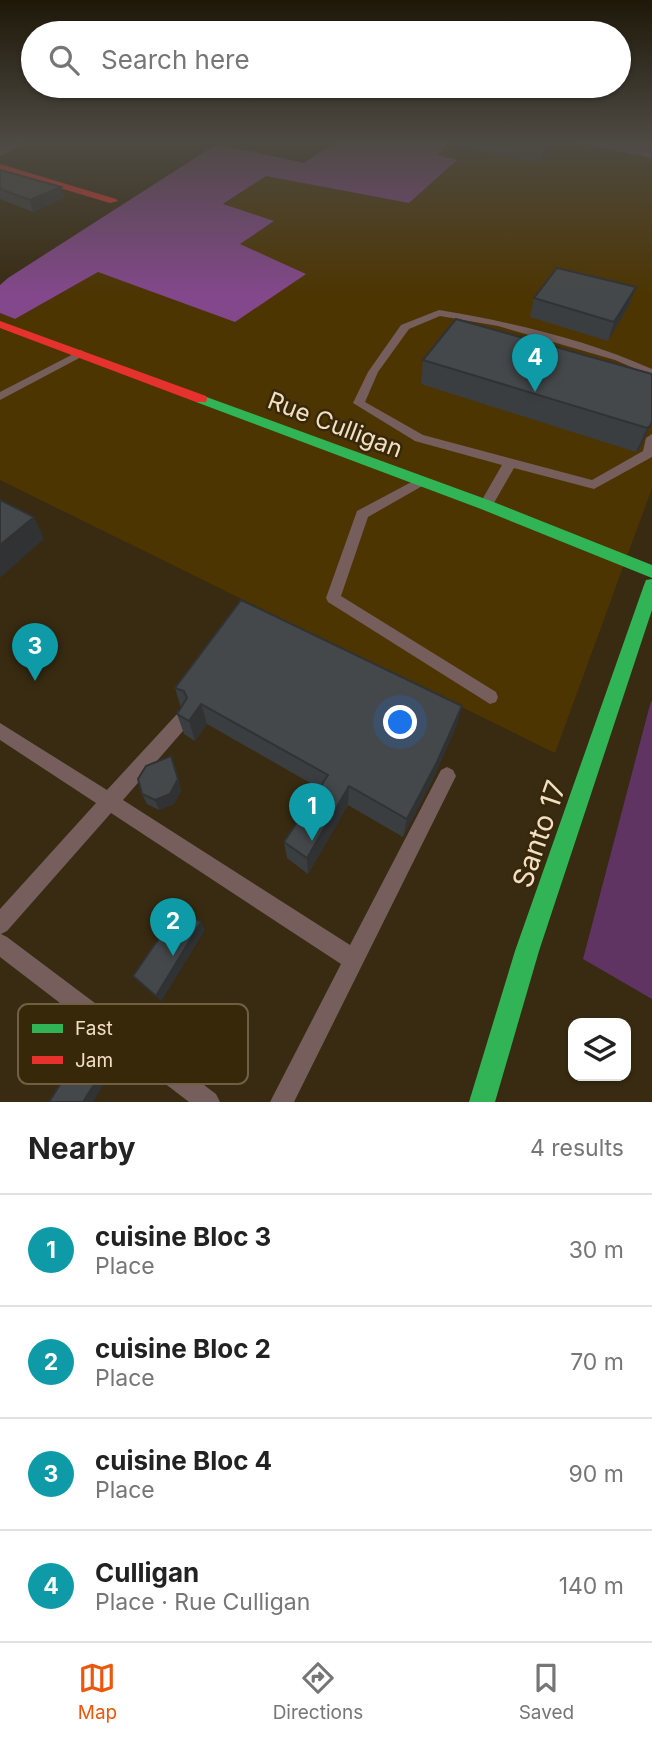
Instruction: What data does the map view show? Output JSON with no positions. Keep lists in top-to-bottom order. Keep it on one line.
{"streets":{"street":["Rue Culligan","Santo 17"]},"legend":["Fast","Jam"],"page":{"search":"Search here","pins":["4","3","1","2"],"heading":["Nearby","4 results"],"list":[{"mark":"1","name":"cuisine Bloc 3","note":"Place","value":"30 m"},{"mark":"2","name":"cuisine Bloc 2","note":"Place","value":"70 m"},{"mark":"3","name":"cuisine Bloc 4","note":"Place","value":"90 m"},{"mark":"4","name":"Culligan","note":"Place · Rue Culligan","value":"140 m"}],"nav":["Map","Directions","Saved"]}}
